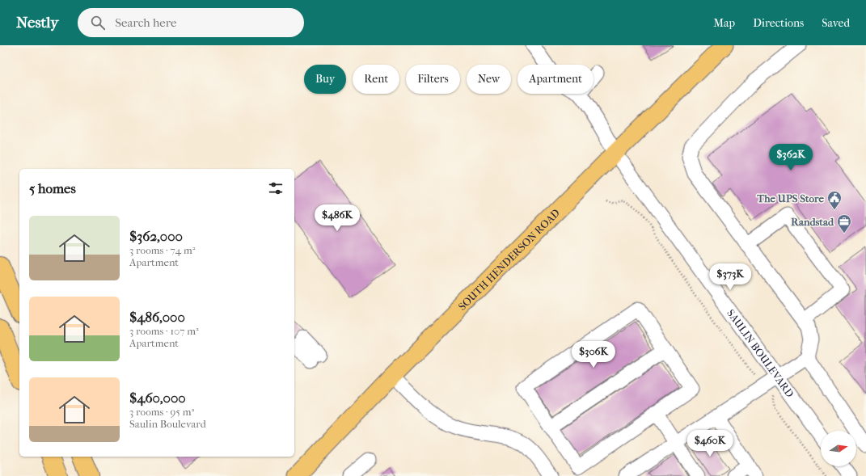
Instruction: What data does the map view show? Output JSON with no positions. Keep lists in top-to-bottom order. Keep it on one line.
{"streets":{"main road":["SOUTH HENDERSON ROAD"],"street":["SAULIN BOULEVARD"]},"crossings":[["SOUTH HENDERSON ROAD","SAULIN BOULEVARD"]],"places":{"public building":["The UPS Store"],"office":["Randstad"]},"north":"right","page":{"header":"Nestly","search":"Search here","nav":["Map","Directions","Saved"],"chip":["Buy","Rent","Filters","New","Apartment"],"price":["$362K","$486K","$373K","$306K","$460K"],"heading":"5 homes","list":[{"name":"$362,000","note":"3 rooms · 74 m² · Apartment"},{"name":"$486,000","note":"3 rooms · 107 m² · Apartment"},{"name":"$460,000","note":"3 rooms · 95 m² · Saulin Boulevard"}]}}
